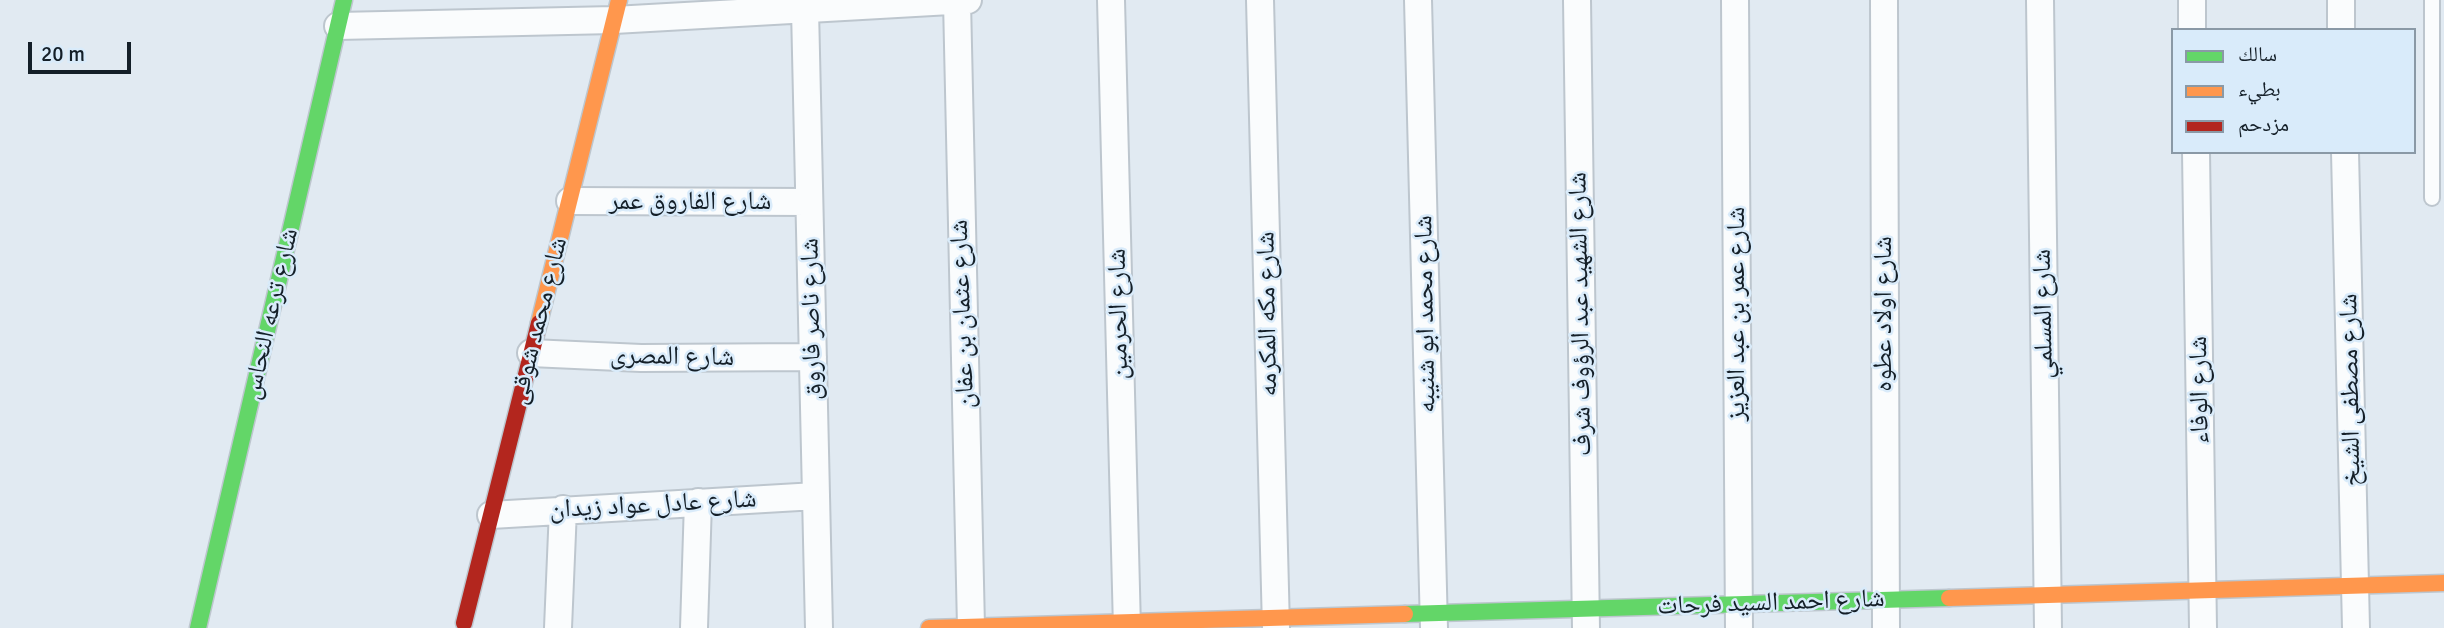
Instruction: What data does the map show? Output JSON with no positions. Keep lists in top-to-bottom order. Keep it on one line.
{"streets":{"street":["شارع الفاروق عمر","شارع ترعه النحاس","شارع عثمان بن عفان","شارع الحرمين","شارع مكه المكرمه","شارع محمد ابو شنيبه","شارع الشهيد عبد الرؤوف شرف","شارع عمر بن عبد العزيز","شارع اولاد عطوه","شارع المسلمي","شارع ناصر فاروق","شارع محمد شوقى","شارع المصرى","شارع الوفاء","شارع مصطفى الشيخ","شارع عادل عواد زيدان","شارع احمد السيد فرحات"]},"crossings":[["شارع الفاروق عمر","شارع ناصر فاروق"],["شارع الفاروق عمر","شارع محمد شوقى"],["شارع عثمان بن عفان","شارع احمد السيد فرحات"],["شارع الحرمين","شارع احمد السيد فرحات"],["شارع مكه المكرمه","شارع احمد السيد فرحات"],["شارع محمد ابو شنيبه","شارع احمد السيد فرحات"],["شارع الشهيد عبد الرؤوف شرف","شارع احمد السيد فرحات"],["شارع عمر بن عبد العزيز","شارع احمد السيد فرحات"],["شارع اولاد عطوه","شارع احمد السيد فرحات"],["شارع المسلمي","شارع احمد السيد فرحات"],["شارع ناصر فاروق","شارع المصرى"],["شارع ناصر فاروق","شارع عادل عواد زيدان"],["شارع محمد شوقى","شارع المصرى"],["شارع محمد شوقى","شارع عادل عواد زيدان"],["شارع الوفاء","شارع احمد السيد فرحات"],["شارع مصطفى الشيخ","شارع احمد السيد فرحات"]],"legend":["سالك","بطيء","مزدحم"],"scale_bar":"20 m"}
